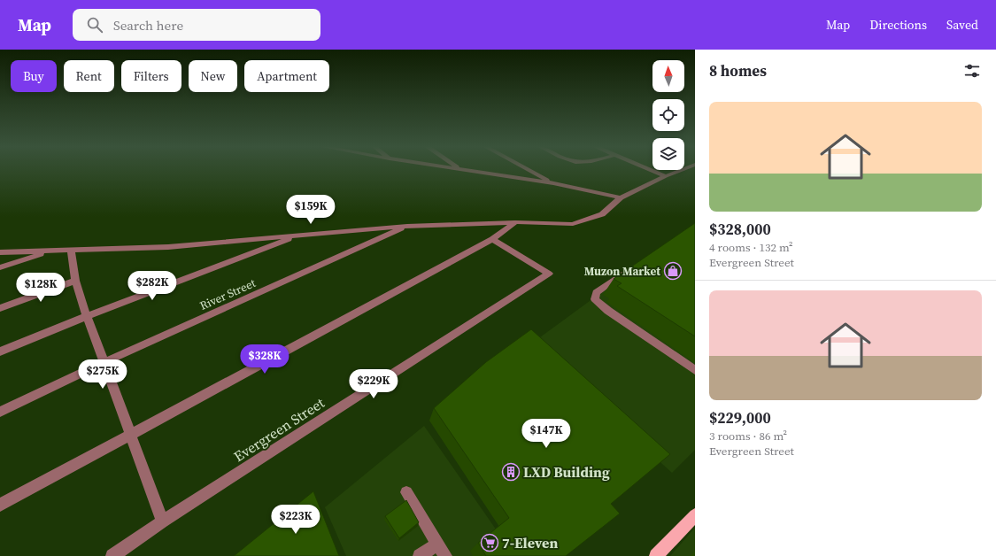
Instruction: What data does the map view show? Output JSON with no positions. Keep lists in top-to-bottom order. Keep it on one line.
{"streets":{"street":["River Street","Evergreen Street"]},"places":{"shop":["Muzon Market"],"building":["LXD Building"],"supermarket":["7-Eleven"]},"north":"top","page":{"header":"Map","search":"Search here","nav":["Map","Directions","Saved"],"heading":"8 homes","chip":["Buy","Rent","Filters","New","Apartment"],"list":[{"name":"$328,000","note":"4 rooms · 132 m² · Evergreen Street"},{"name":"$229,000","note":"3 rooms · 86 m² · Evergreen Street"}],"price":["$159K","$282K","$128K","$328K","$275K","$229K","$147K","$223K"]}}
